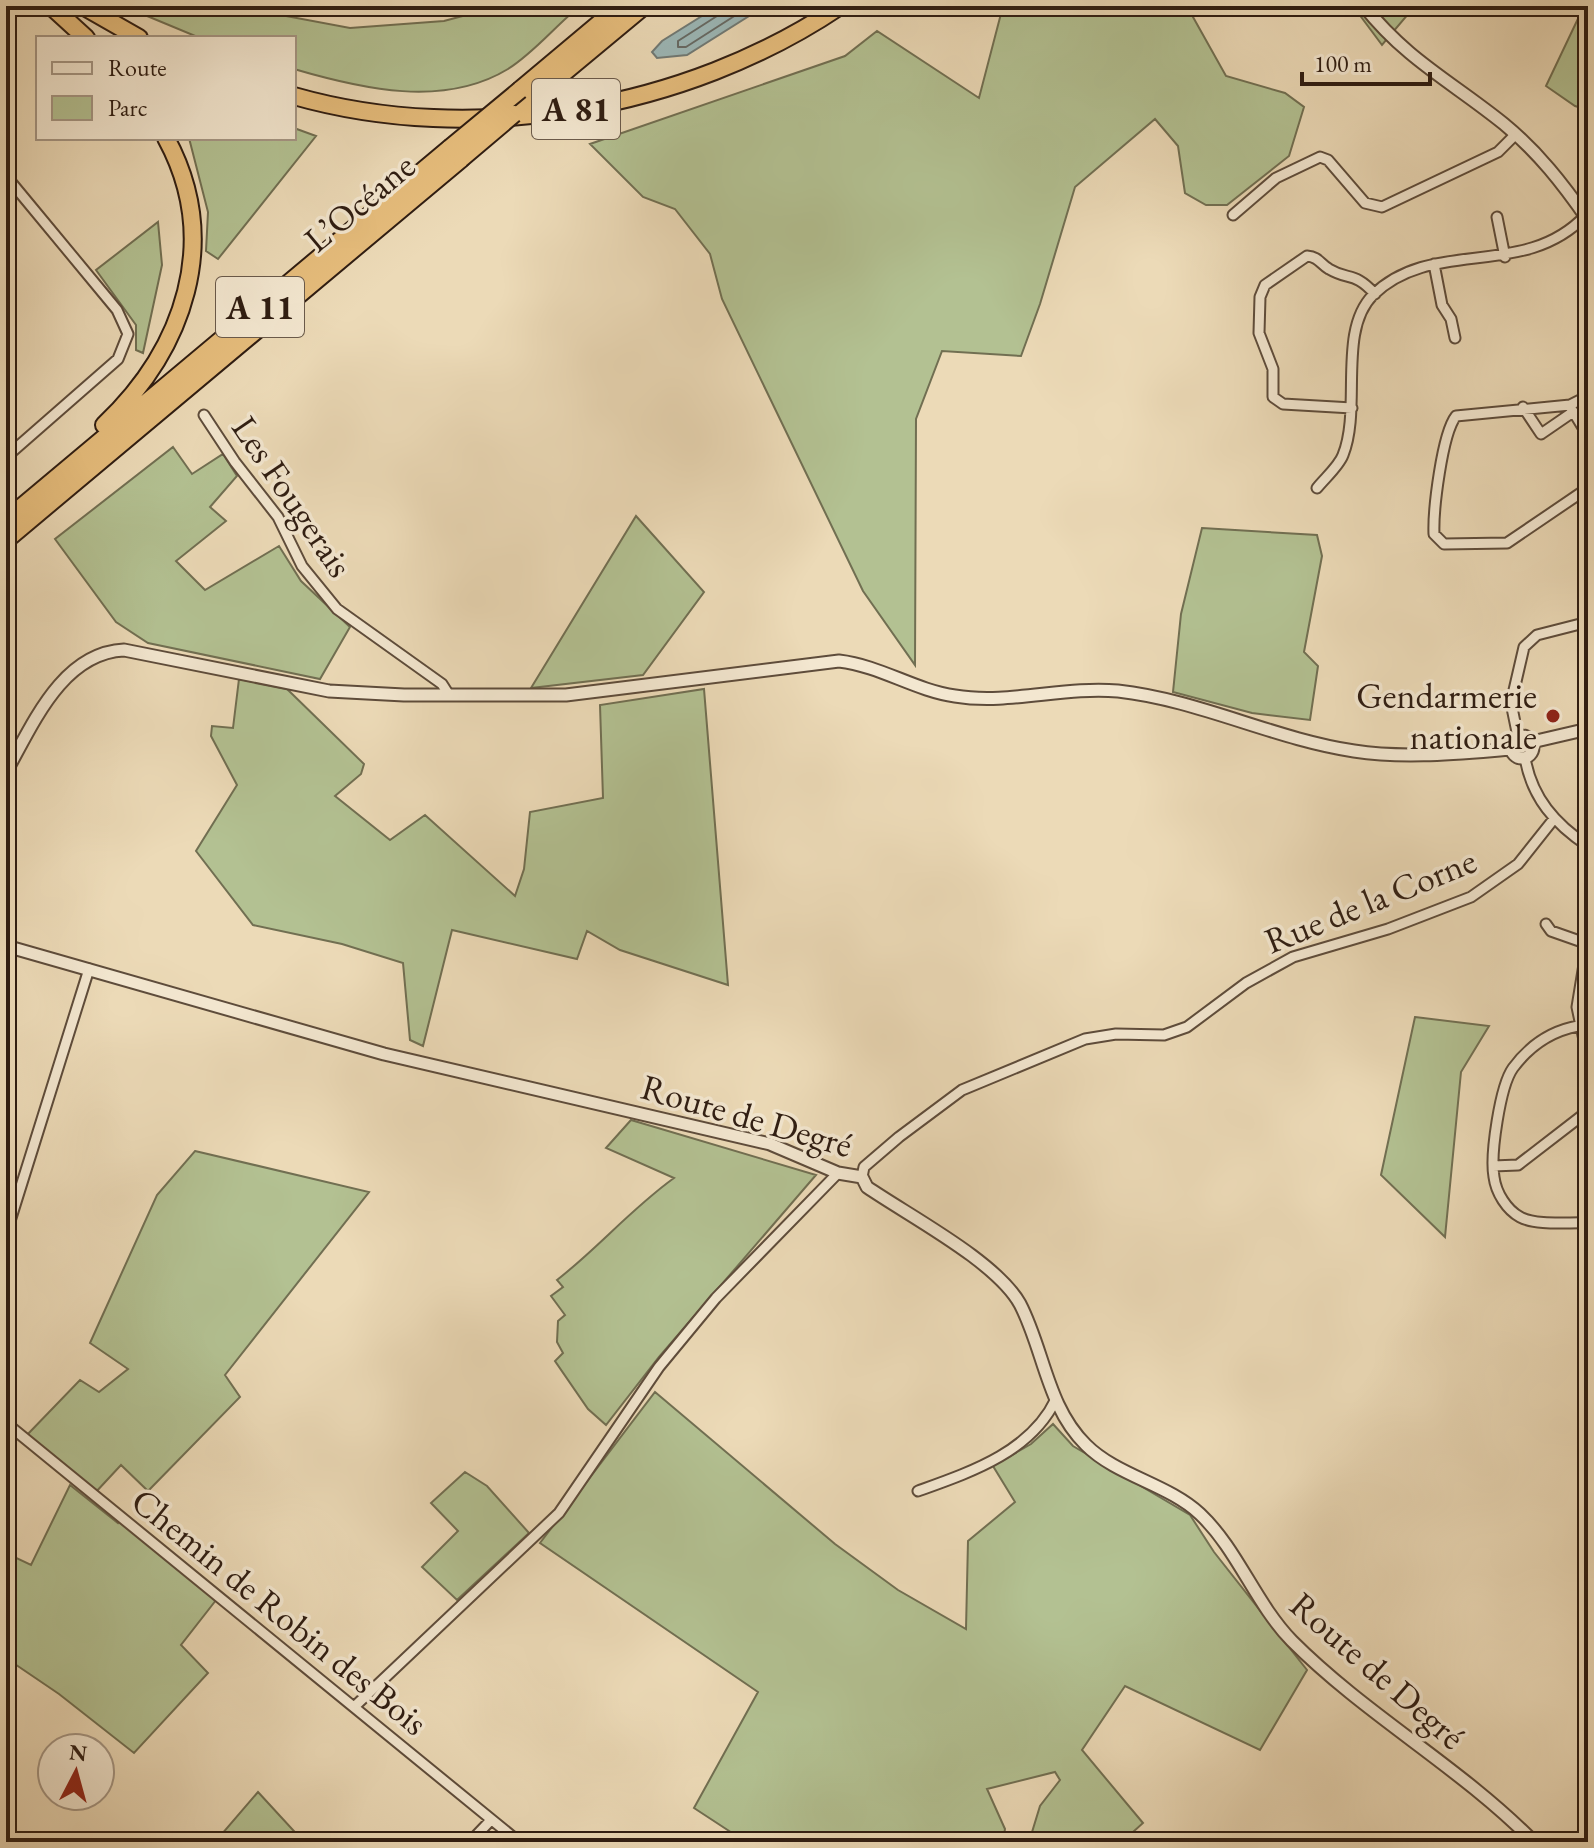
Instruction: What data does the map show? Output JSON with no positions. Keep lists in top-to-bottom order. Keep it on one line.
{"streets":{"highway":["A 81","L’Océane","A 11"],"street":["Les Fougerais","Rue de la Corne","Route de Degré","Chemin de Robin des Bois"]},"crossings":[["Rue de la Corne","Route de Degré"]],"places":["Gendarmerie nationale"],"legend":["Route","Parc"],"scale_bar":"100 m","north":"top"}
